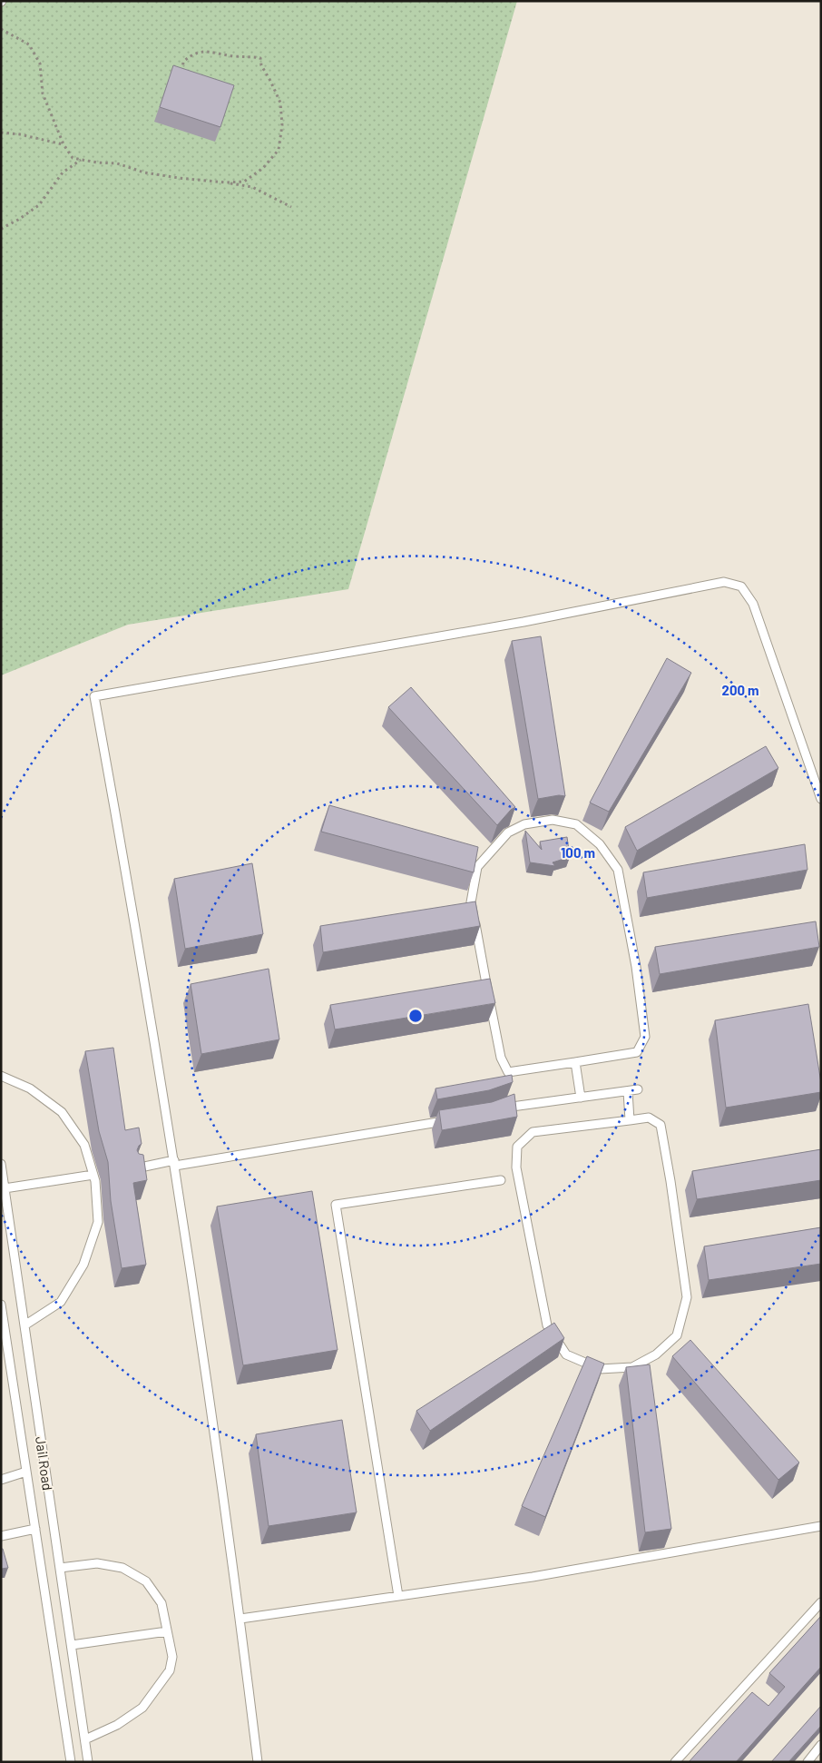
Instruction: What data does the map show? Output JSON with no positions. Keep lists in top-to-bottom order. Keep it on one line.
{"streets":{"lane":["Jail Road"]},"rings":["200 m","100 m"]}
